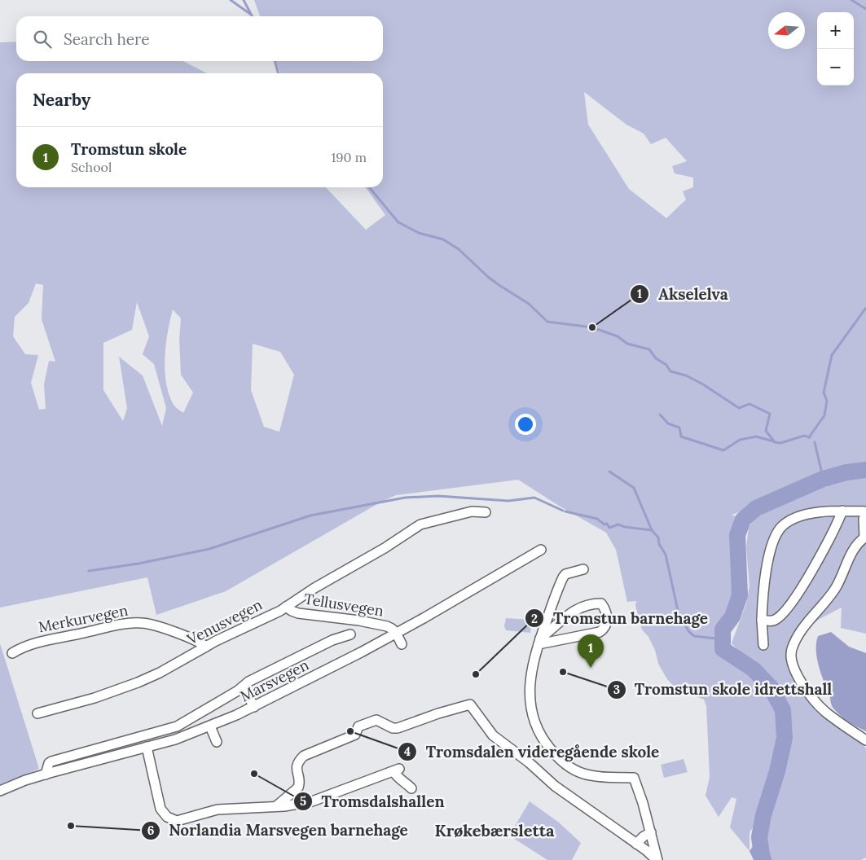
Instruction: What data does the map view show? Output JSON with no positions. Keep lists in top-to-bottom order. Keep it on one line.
{"streets":{"street":["Tellusvegen","Merkurvegen","Venusvegen","Marsvegen"]},"crossings":[["Tellusvegen","Venusvegen"],["Tellusvegen","Marsvegen"],["Merkurvegen","Venusvegen"]],"districts":["Krøkebærsletta"],"places":["Akselelva","Tromstun skole idrettshall","Tromstun barnehage","Tromsdalen videregående skole","Tromsdalshallen","Norlandia Marsvegen barnehage"],"north":"left","page":{"map_buttons":["+","−"],"search":"Search here","heading":"Nearby","list":[{"mark":"1","name":"Tromstun skole","note":"School","value":"190 m"}],"pins":"1"}}
